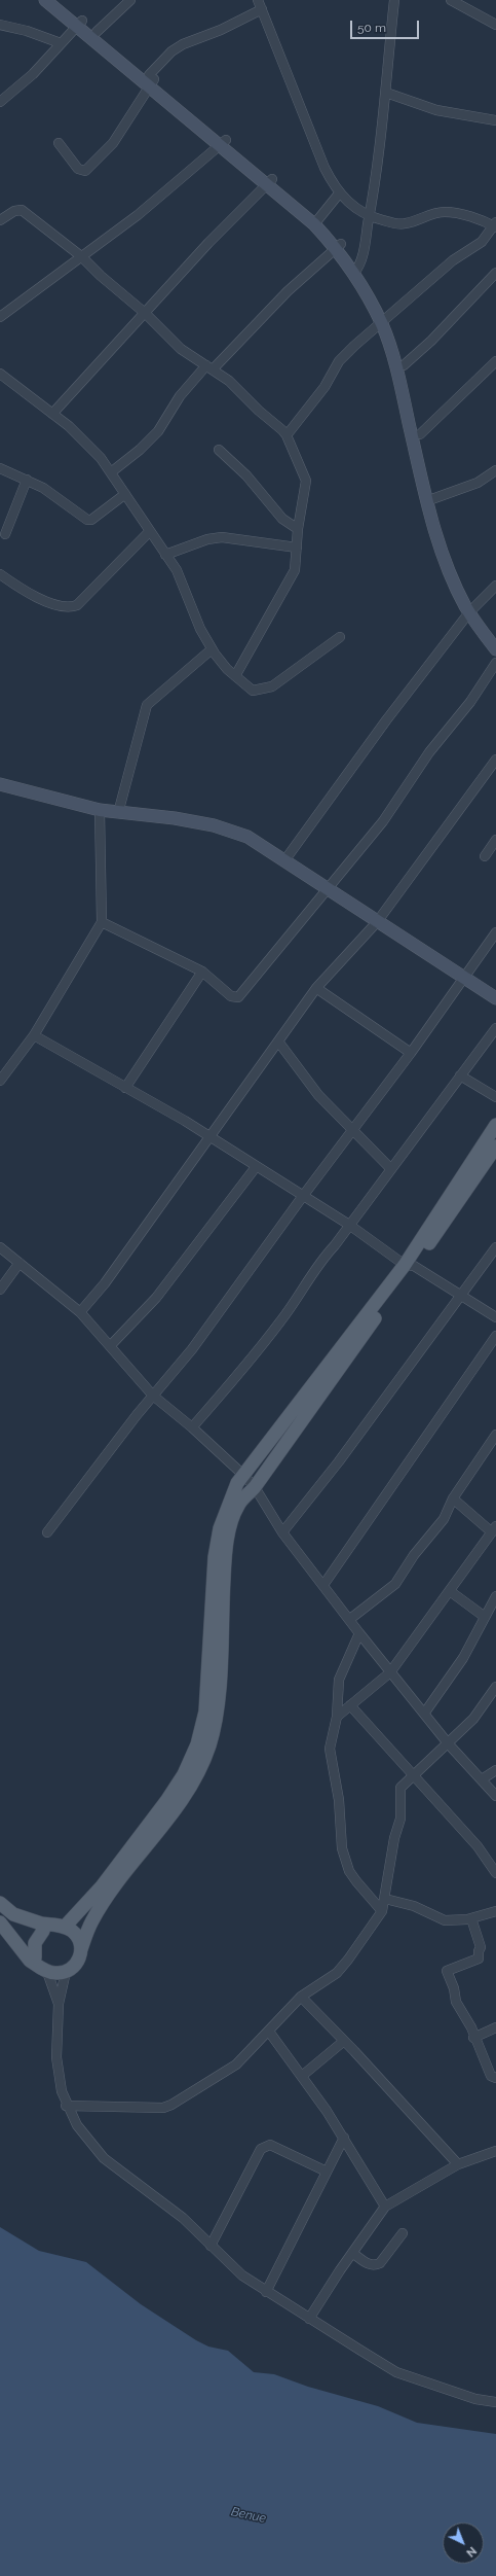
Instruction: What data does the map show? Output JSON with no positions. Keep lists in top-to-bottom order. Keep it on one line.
{"water":["Benue"],"scale_bar":"50 m","north":"bottom right"}
